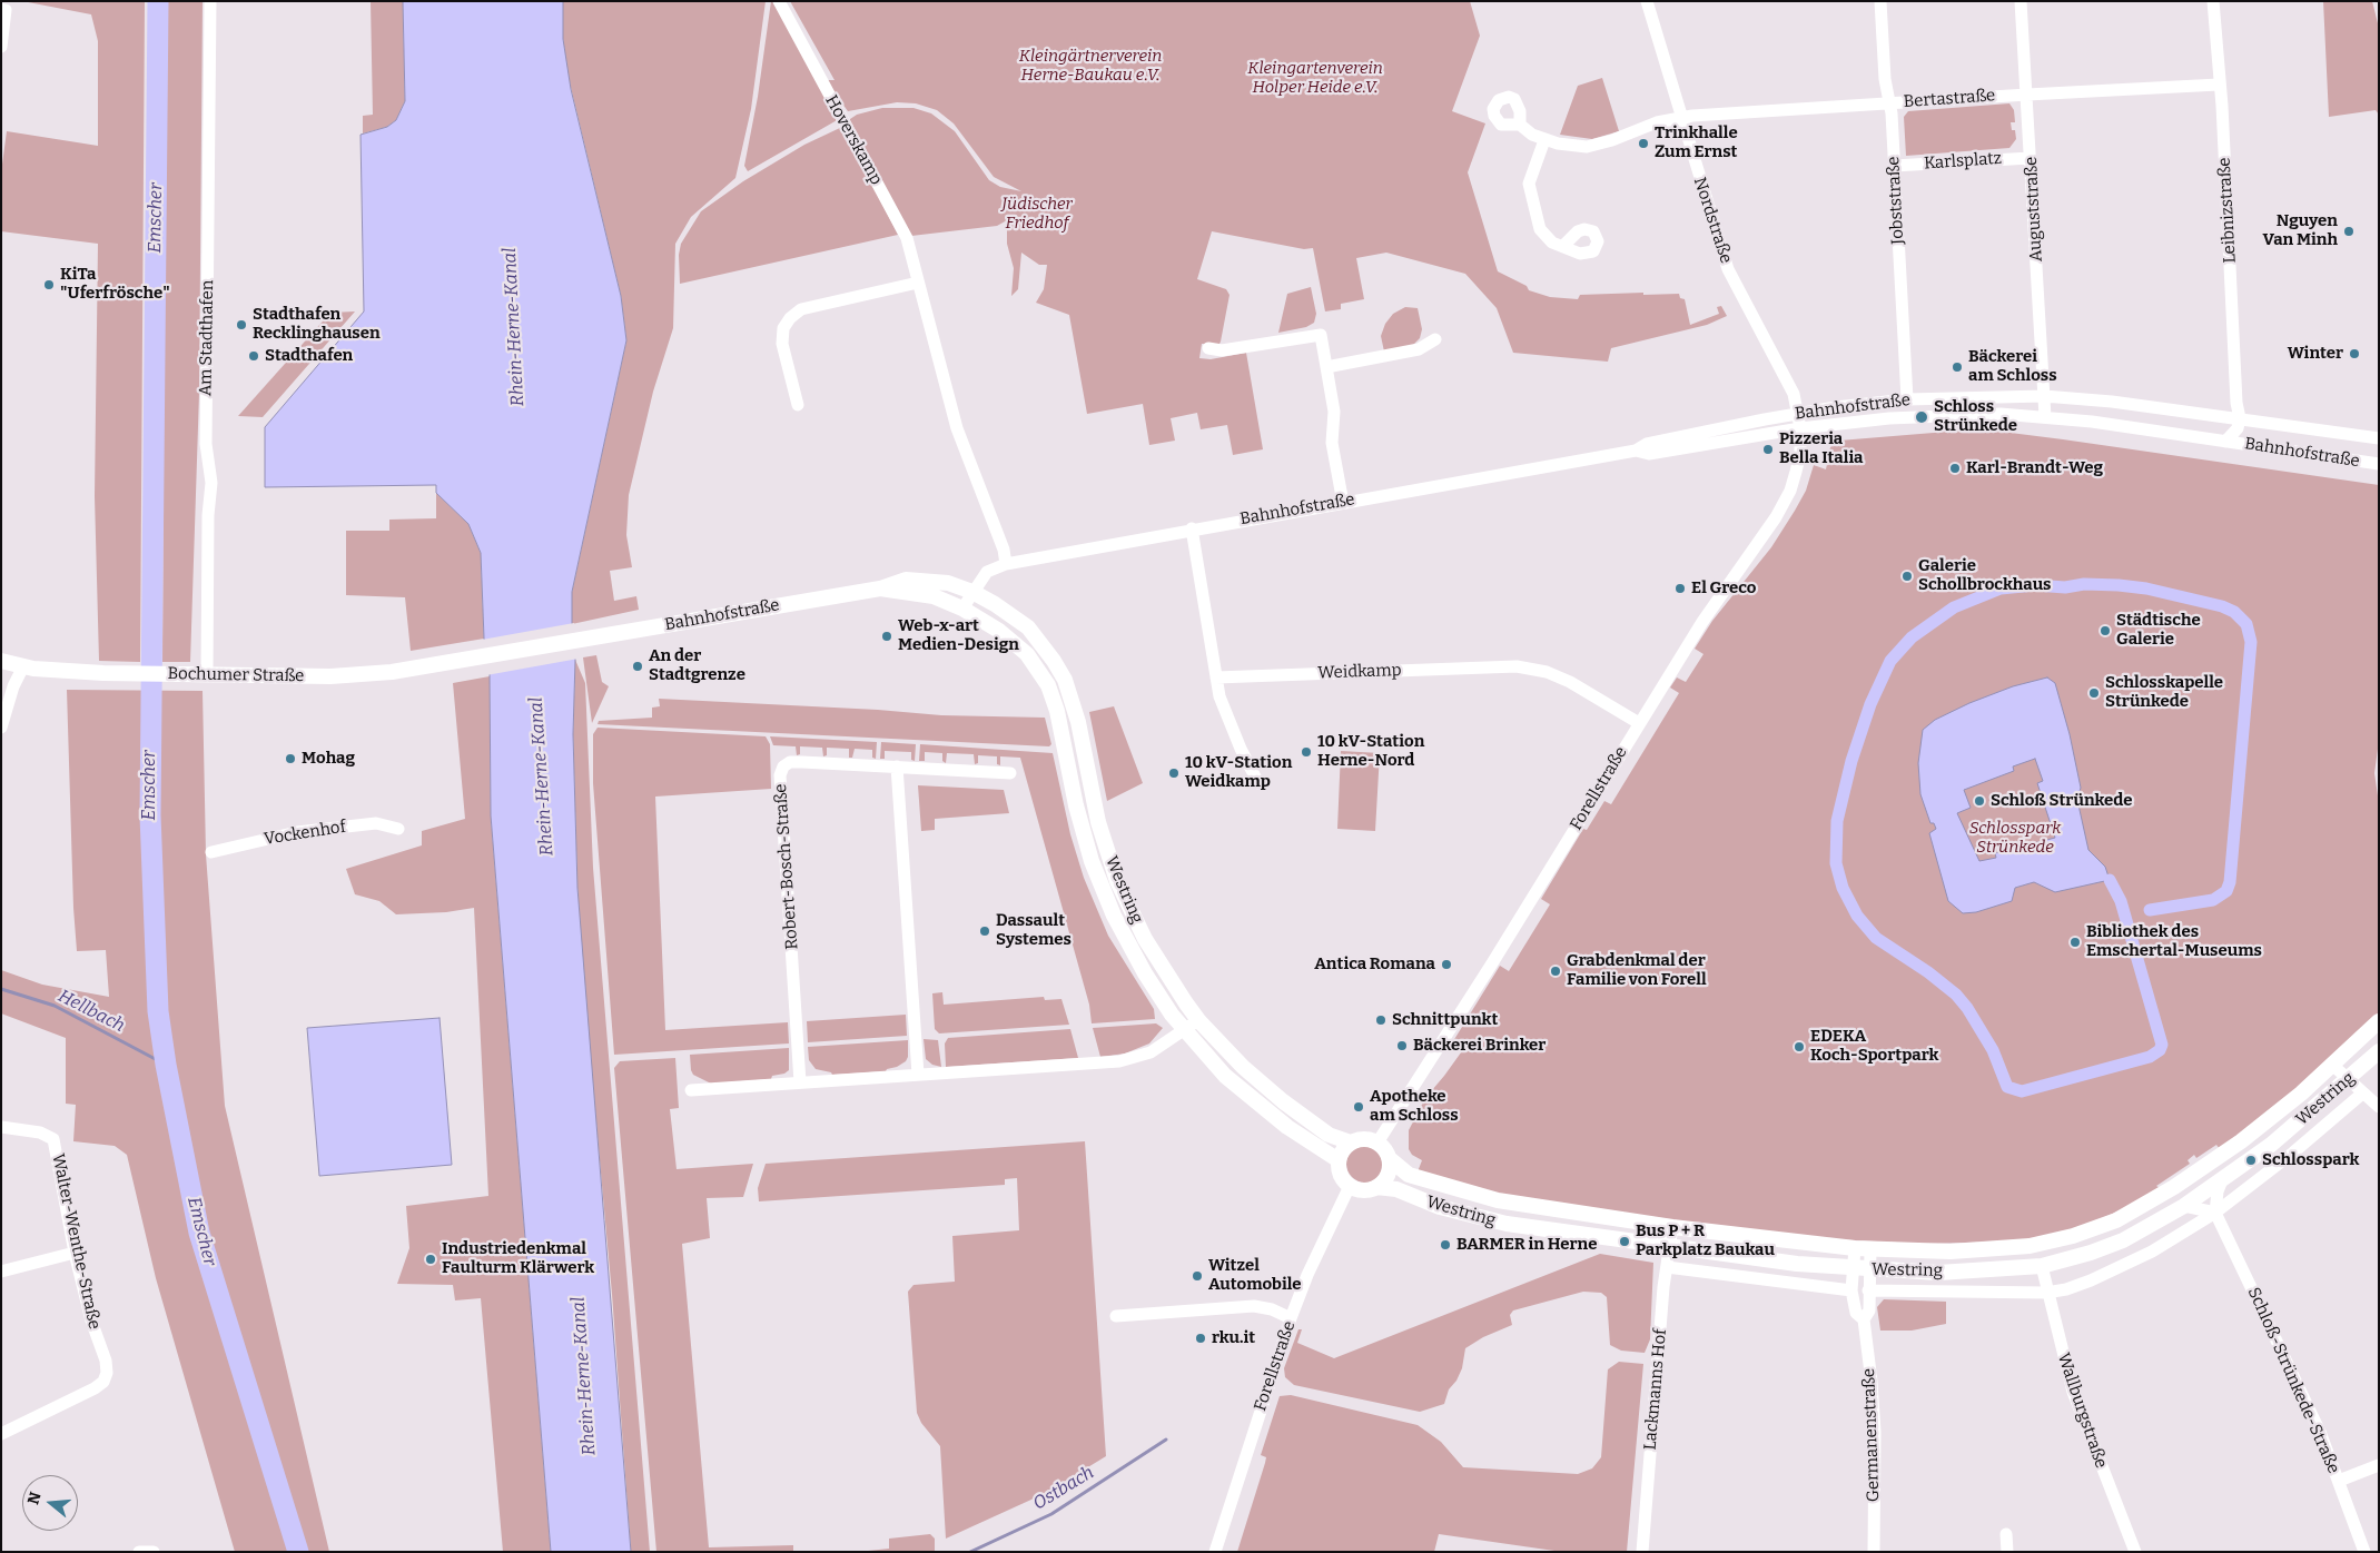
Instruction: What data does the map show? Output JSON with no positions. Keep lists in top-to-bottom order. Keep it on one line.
{"streets":{"main road":["Bahnhofstraße","Bochumer Straße","Westring"],"street":["Bertastraße","Hoverskamp","Karlsplatz","Jobststraße","Auguststraße","Leibnizstraße","Nordstraße","Am Stadthafen","Weidkamp","Forellstraße","Vockenhof","Robert-Bosch-Straße","Walter-Wenthe-Straße","Schloß-Strünkede-Straße","Lackmanns Hof","Wallburgstraße","Germanenstraße"]},"crossings":[["Bertastraße","Jobststraße"],["Bertastraße","Auguststraße"],["Bertastraße","Leibnizstraße"],["Bertastraße","Nordstraße"],["Hoverskamp","Bahnhofstraße"],["Karlsplatz","Jobststraße"],["Karlsplatz","Auguststraße"],["Jobststraße","Bahnhofstraße"],["Auguststraße","Bahnhofstraße"],["Leibnizstraße","Bahnhofstraße"],["Nordstraße","Bahnhofstraße"],["Nordstraße","Forellstraße"],["Am Stadthafen","Bochumer Straße"],["Bahnhofstraße","Bochumer Straße"],["Bahnhofstraße","Forellstraße"],["Bahnhofstraße","Westring"],["Weidkamp","Forellstraße"],["Forellstraße","Westring"],["Westring","Schloß-Strünkede-Straße"],["Westring","Lackmanns Hof"],["Westring","Wallburgstraße"],["Westring","Germanenstraße"]],"water":["Emscher","Rhein-Herne-Kanal","Hellbach","Ostbach"],"parks":["Kleingärtnerverein Herne-Baukau e.V.","Kleingartenverein Holper Heide e.V.","Jüdischer Friedhof","Schlosspark Strünkede"],"places":["Trinkhalle Zum Ernst","Nguyen Van Minh","KiTa \"Uferfrösche\"","Stadthafen Recklinghausen","Winter","Stadthafen","Bäckerei am Schloss","Schloss Strünkede","Pizzeria Bella Italia","Karl-Brandt-Weg","Galerie Schollbrockhaus","El Greco","Städtische Galerie","Web-x-art Medien-Design","An der Stadtgrenze","Schlosskapelle Strünkede","10 kV-Station Herne-Nord","Mohag","10 kV-Station Weidkamp","Schloß Strünkede","Dassault Systemes","Bibliothek des Emschertal-Museums","Antica Romana","Grabdenkmal der Familie von Forell","Schnittpunkt","Bäckerei Brinker","EDEKA Koch-Sportpark","Apotheke am Schloss","Schlosspark","Bus P + R Parkplatz Baukau","BARMER in Herne","Industriedenkmal Faulturm Klärwerk","Witzel Automobile","rku.it"],"north":"left"}
